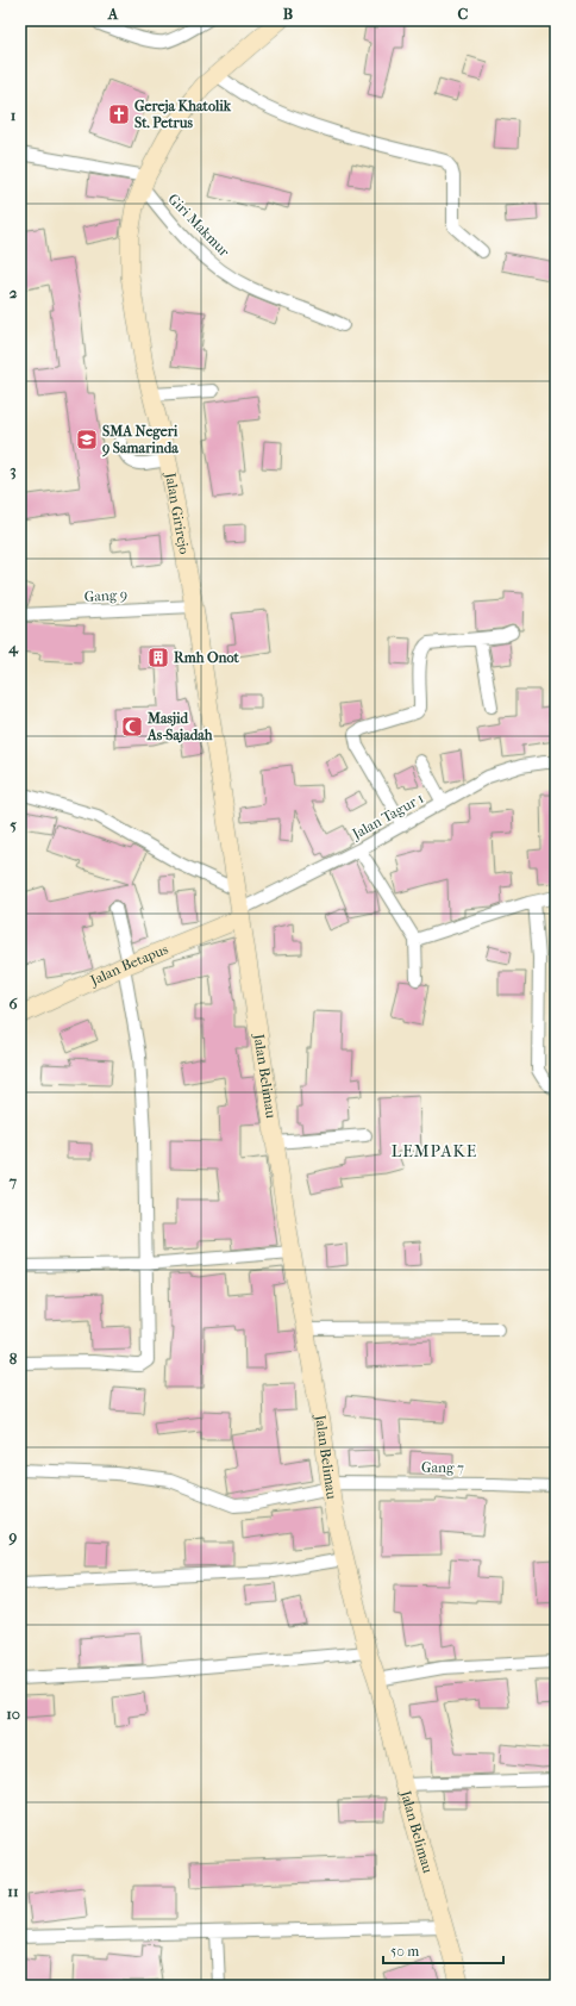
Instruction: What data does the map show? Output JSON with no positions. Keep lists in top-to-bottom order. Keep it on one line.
{"streets":{"street":["Giri Makmur","Jalan Girirejo","Gang 9","Jalan Tagur 1","Jalan Betapus","Jalan Belimau","Gang 7"]},"crossings":[["Giri Makmur","Jalan Girirejo"],["Jalan Girirejo","Gang 9"],["Jalan Girirejo","Jalan Tagur 1"],["Jalan Girirejo","Jalan Betapus"],["Jalan Girirejo","Jalan Belimau"],["Jalan Tagur 1","Jalan Betapus"],["Jalan Tagur 1","Jalan Belimau"],["Jalan Betapus","Jalan Belimau"],["Jalan Belimau","Gang 7"]],"districts":["LEMPAKE"],"places":{"church":["Gereja Khatolik St. Petrus"],"school or university":["SMA Negeri 9 Samarinda"],"building":["Rmh Onot"],"mosque":["Masjid As-Sajadah"]},"scale_bar":"50 m","grid":{"columns":["A","B","C"],"rows":["1","2","3","4","5","6","7","8","9","10","11"]}}
